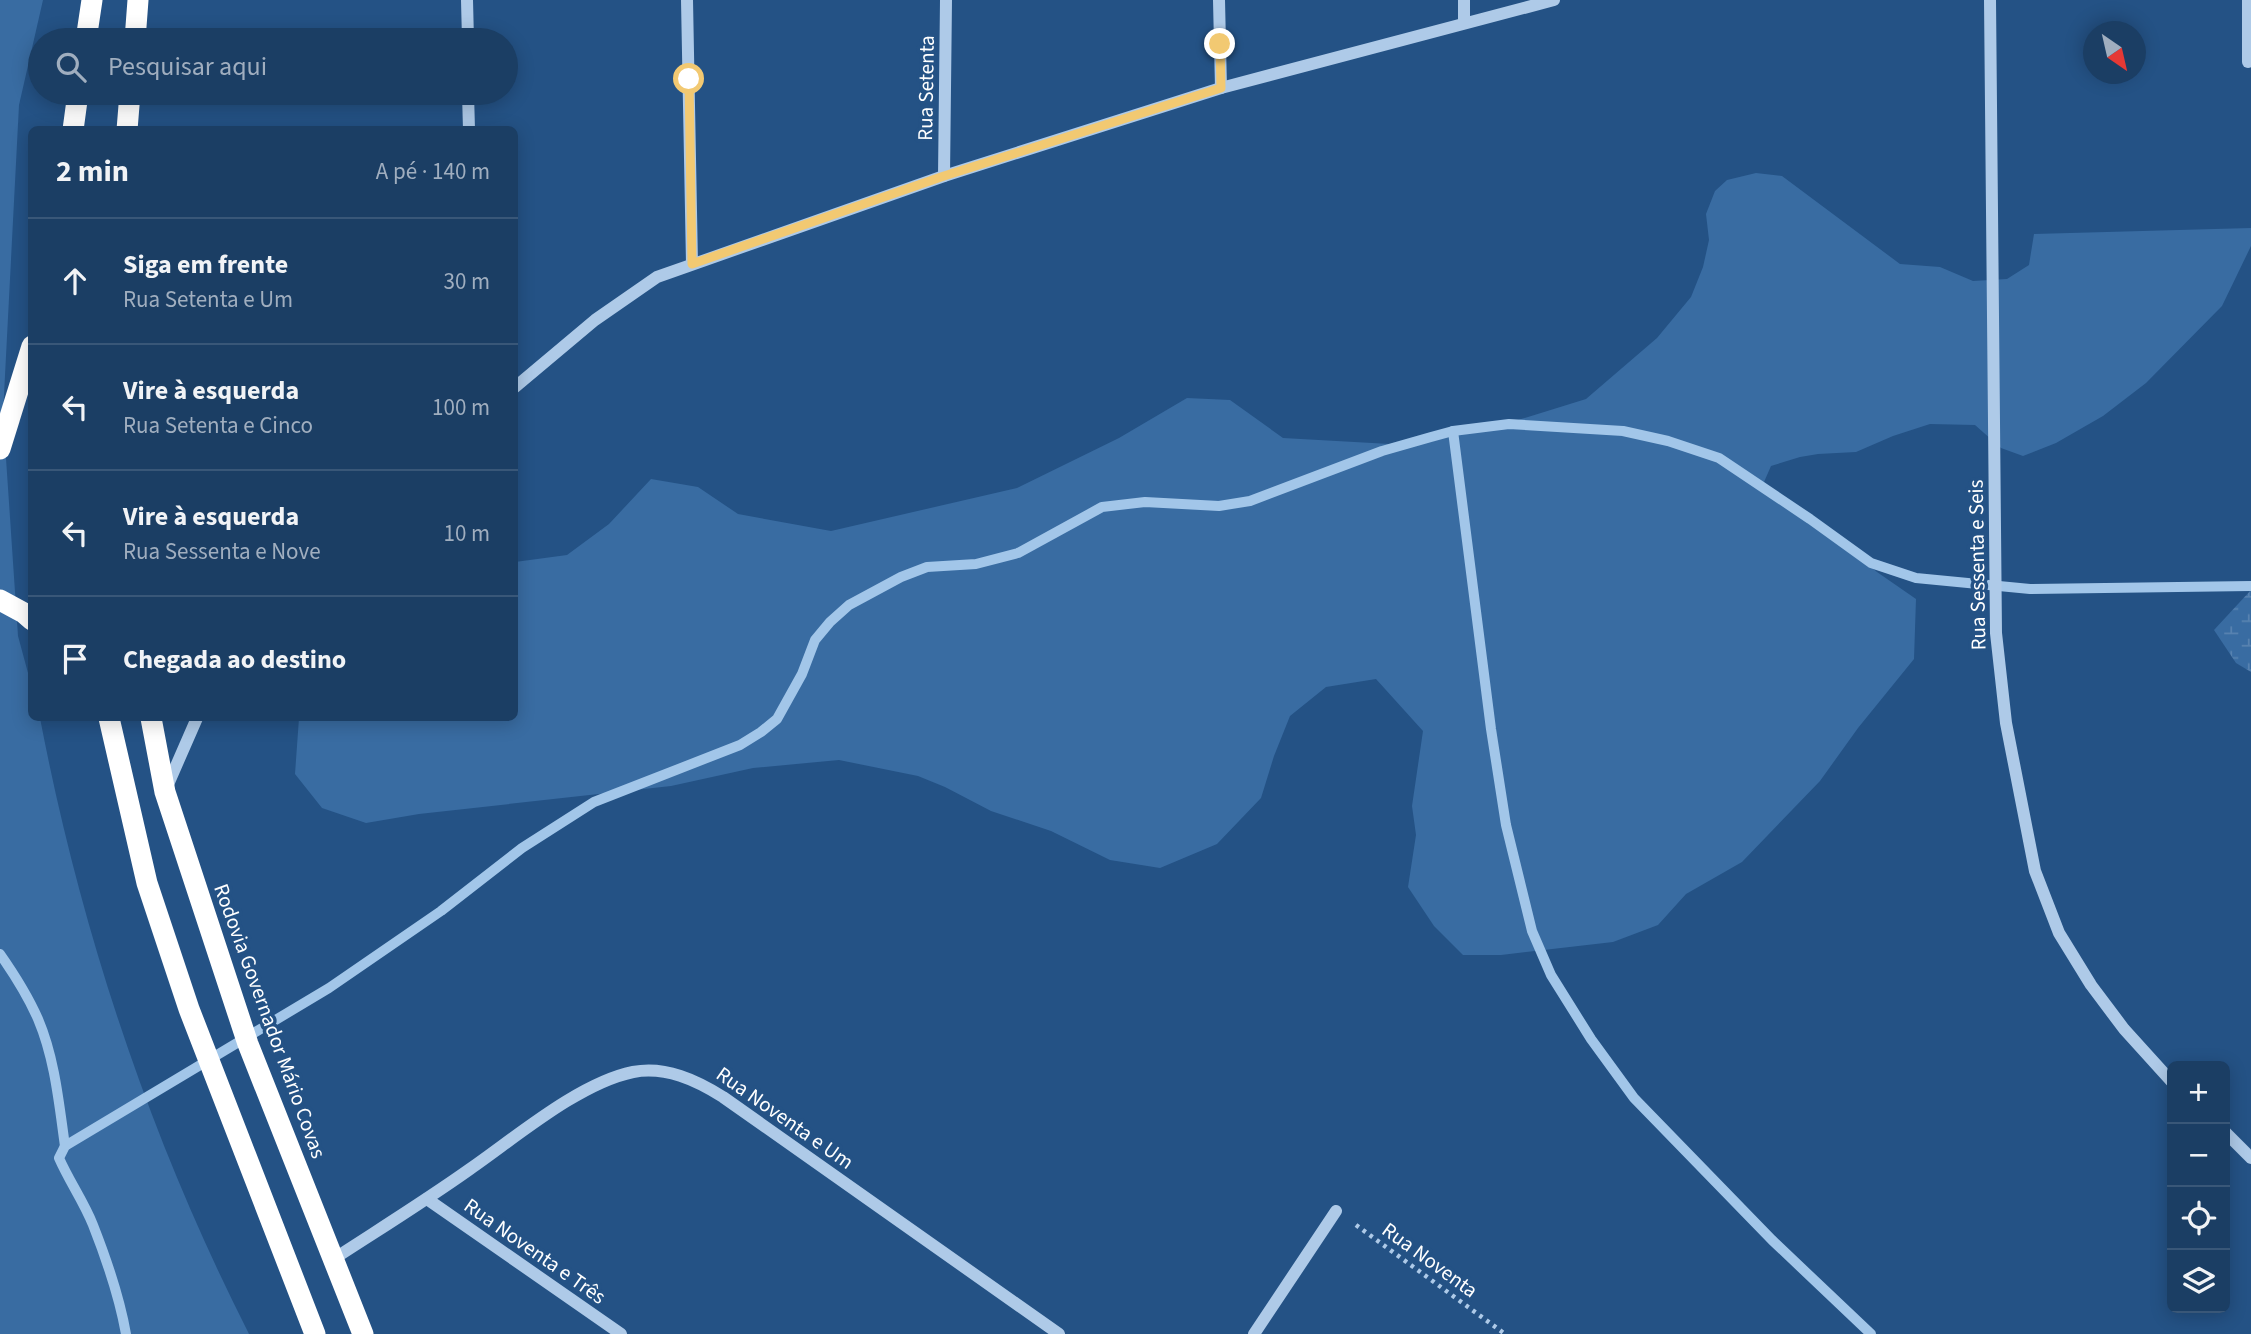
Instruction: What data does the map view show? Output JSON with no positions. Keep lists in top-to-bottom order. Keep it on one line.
{"streets":{"highway":["Rodovia Governador Mário Covas"],"street":["Rua Setenta","Rua Sessenta e Seis","Rua Noventa e Um","Rua Noventa e Três"],"path":["Rua Noventa"]},"crossings":[["Rodovia Governador Mário Covas","Rua Noventa e Um"],["Rua Noventa e Um","Rua Noventa e Três"]],"north":"bottom right","page":{"search":"Pesquisar aqui","heading":["2 min","A pé · 140 m"],"list":[["Siga em frente","Rua Setenta e Um","30 m"],["Vire à esquerda","Rua Setenta e Cinco","100 m"],["Vire à esquerda","Rua Sessenta e Nove","10 m"],"Chegada ao destino"],"map_buttons":["+","−"]}}
